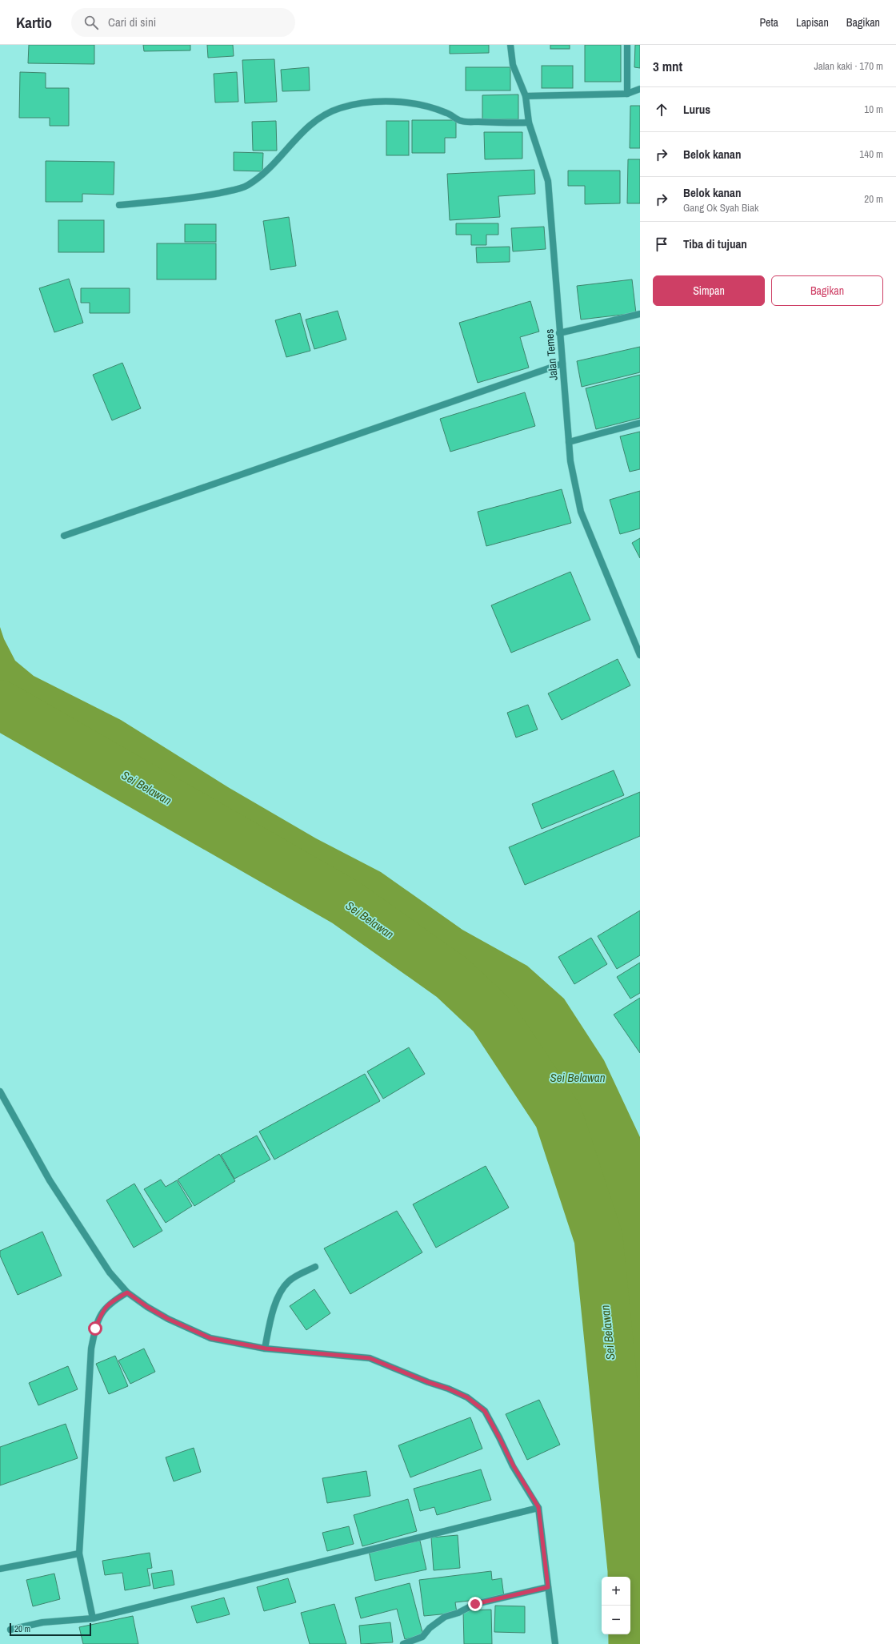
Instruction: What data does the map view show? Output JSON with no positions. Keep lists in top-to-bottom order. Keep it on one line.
{"streets":{"street":["Jalan Temes"]},"water":["Sei Belawan"],"scale_bar":"20 m","page":{"header":"Kartio","search":"Cari di sini","nav":["Peta","Lapisan","Bagikan"],"heading":["3 mnt","Jalan kaki · 170 m"],"list":[["Lurus","10 m"],["Belok kanan","140 m"],["Belok kanan","Gang Ok Syah Biak","20 m"],"Tiba di tujuan"],"buttons":["Simpan","Bagikan"],"map_buttons":["+","−"],"scale":"20 m"}}
